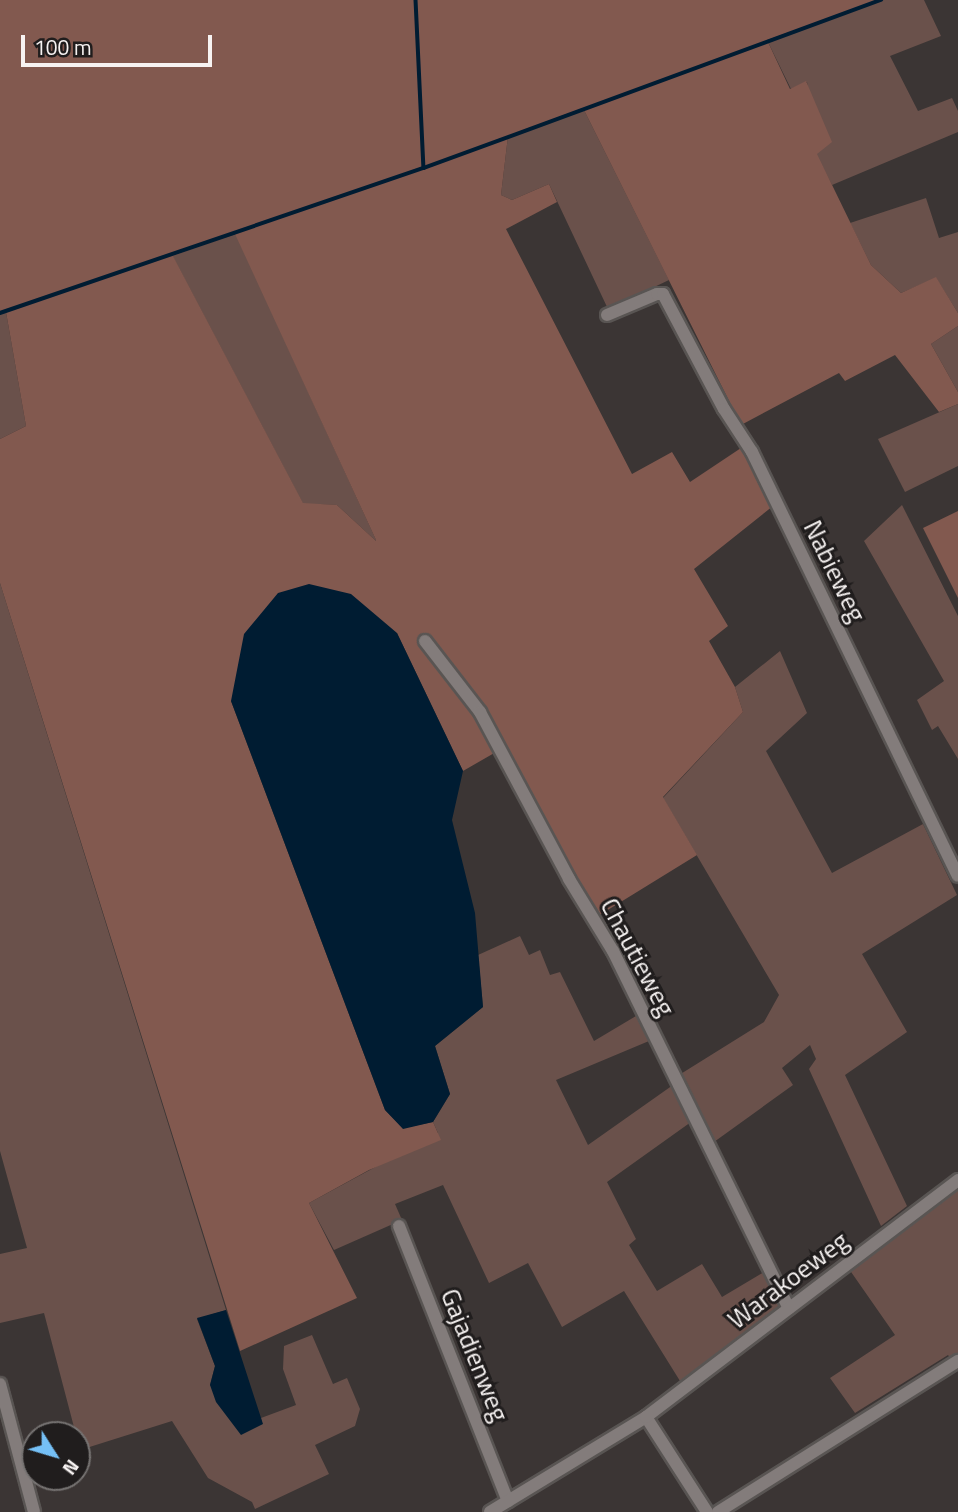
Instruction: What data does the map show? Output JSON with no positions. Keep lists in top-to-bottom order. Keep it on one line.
{"streets":{"street":["Nabieweg","Chautieweg","Warakoeweg","Gajadienweg"]},"crossings":[["Chautieweg","Warakoeweg"],["Warakoeweg","Gajadienweg"]],"scale_bar":"100 m","north":"bottom right"}
